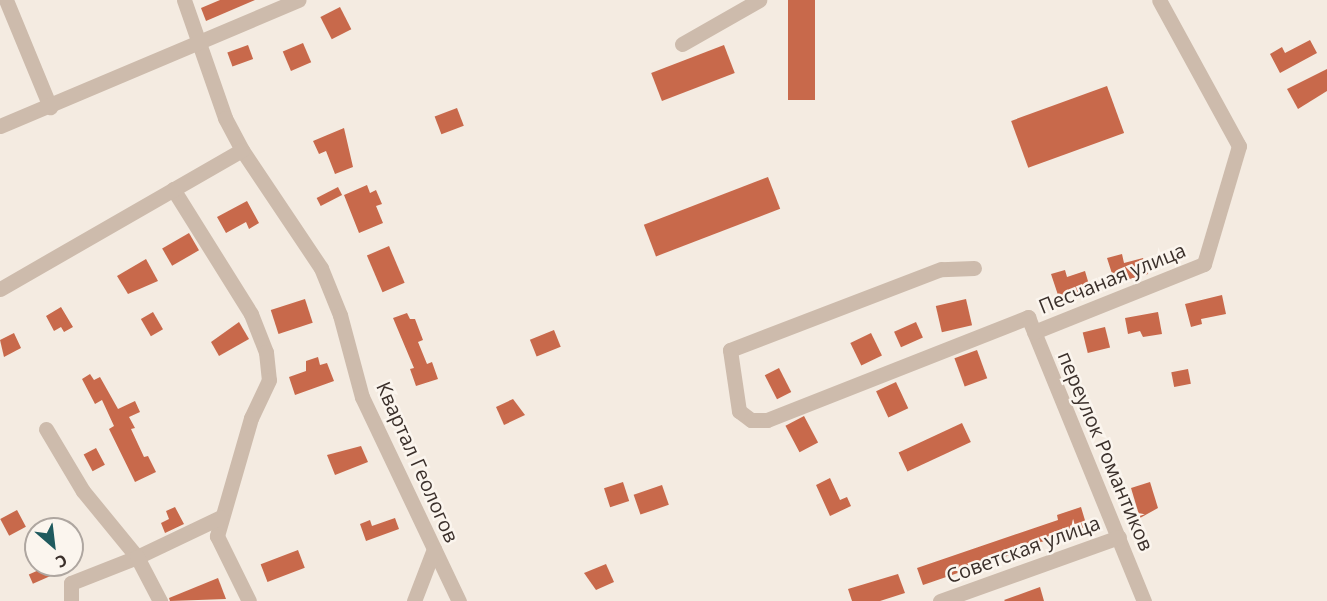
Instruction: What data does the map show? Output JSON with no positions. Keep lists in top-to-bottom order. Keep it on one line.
{"streets":{"street":["Песчаная улица","переулок Романтиков","Квартал Геологов","Советская улица"]},"crossings":[["Песчаная улица","переулок Романтиков"],["переулок Романтиков","Советская улица"]],"north":"bottom right"}
